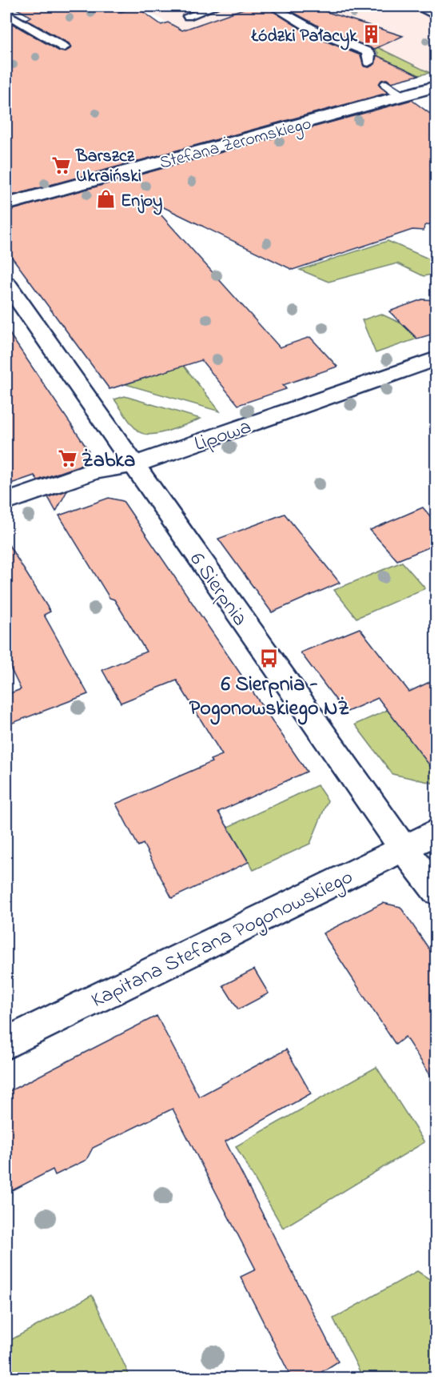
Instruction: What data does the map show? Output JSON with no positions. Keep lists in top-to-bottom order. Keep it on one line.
{"streets":{"street":["Stefana Żeromskiego","Lipowa","6 Sierpnia","Kapitana Stefana Pogonowskiego"]},"crossings":[["Lipowa","6 Sierpnia"],["6 Sierpnia","Kapitana Stefana Pogonowskiego"]],"places":{"building":["Łódzki Pałacyk"],"supermarket":["Barszcz Ukraiński","Żabka"],"shop":["Enjoy"],"bus stop":["6 Sierpnia - Pogonowskiego NŻ"]}}
